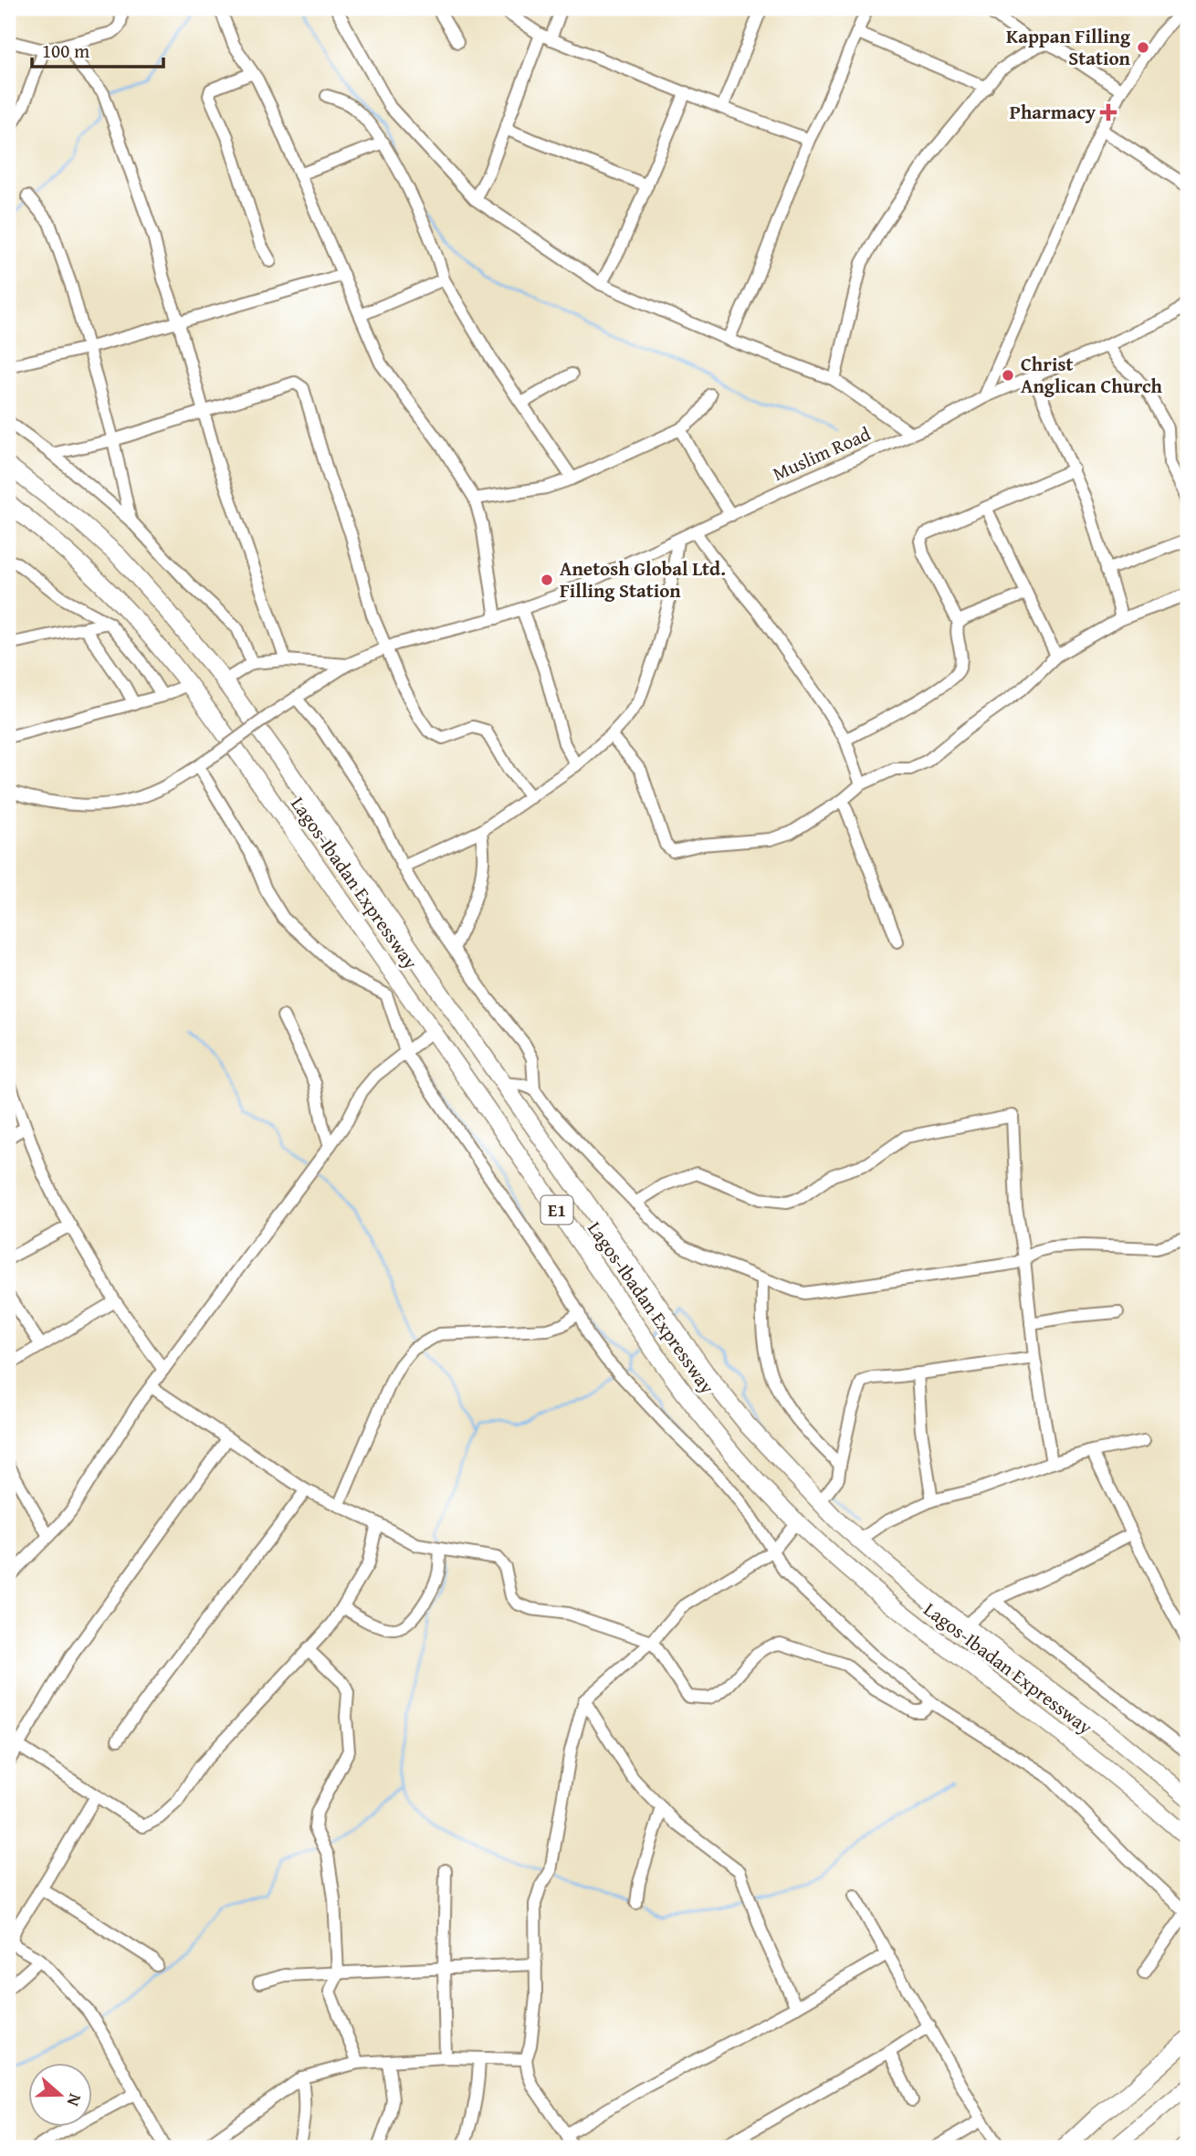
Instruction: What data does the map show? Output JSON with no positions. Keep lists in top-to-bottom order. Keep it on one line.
{"streets":{"highway":["Lagos-Ibadan Expressway","E1"],"street":["Muslim Road"]},"places":{"other":["Kappan Filling Station","Christ Anglican Church","Anetosh Global Ltd. Filling Station"],"health":["Pharmacy"]},"scale_bar":"100 m","north":"right"}
